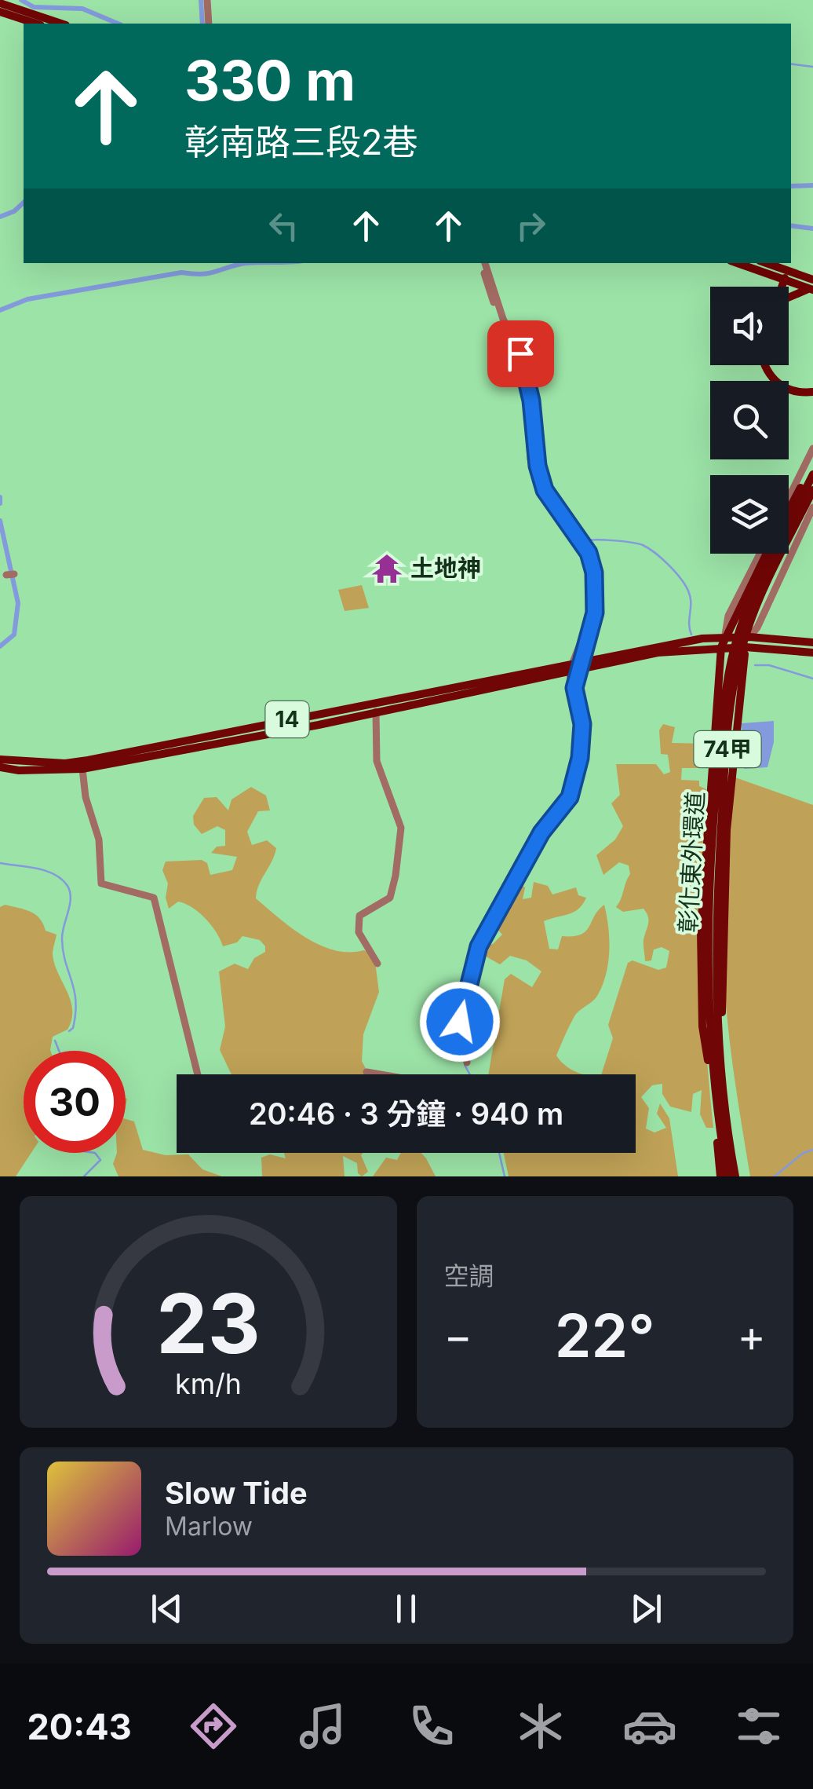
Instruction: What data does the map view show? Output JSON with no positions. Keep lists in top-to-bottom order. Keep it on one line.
{"streets":{"main road":["14","74甲","彰化東外環道"]},"crossings":[["14","74甲"],["74甲","彰化東外環道"]],"places":{"temple":["土地神"]},"page":{"turn":["330 m","彰南路三段2巷"],"limit":"30","trip":"20:46 · 3 分鐘 · 940 m","tile":"空調","heat":["−","22°","+"],"song":["Slow Tide","Marlow"],"tabs":"20:43","gauge":["23","km/h"]}}
